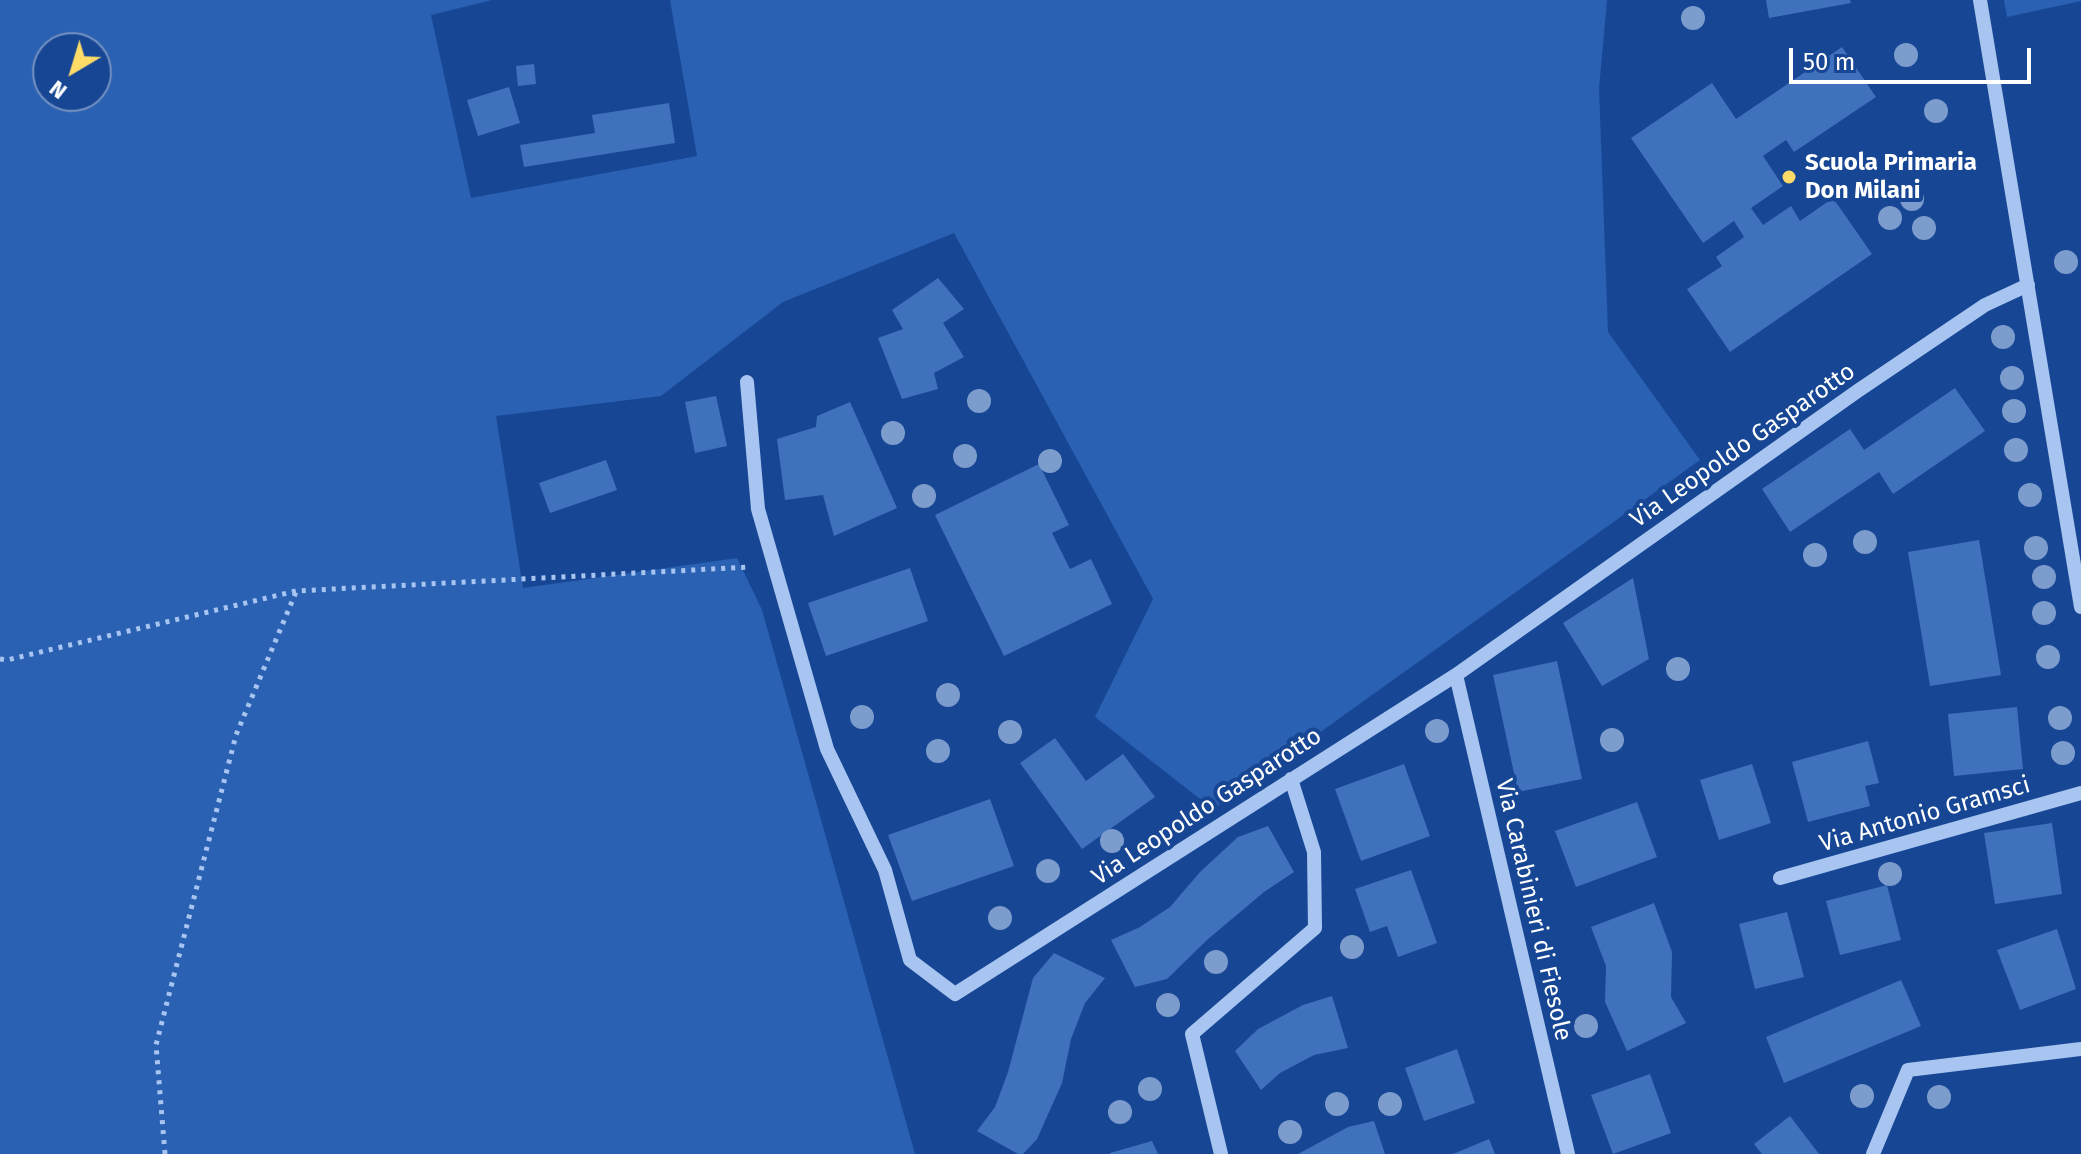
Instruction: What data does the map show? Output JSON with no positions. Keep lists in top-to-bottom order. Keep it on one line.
{"streets":{"street":["Via Leopoldo Gasparotto","Via Antonio Gramsci","Via Carabinieri di Fiesole"]},"crossings":[["Via Leopoldo Gasparotto","Via Carabinieri di Fiesole"]],"places":["Scuola Primaria Don Milani"],"scale_bar":"50 m","north":"bottom left"}
